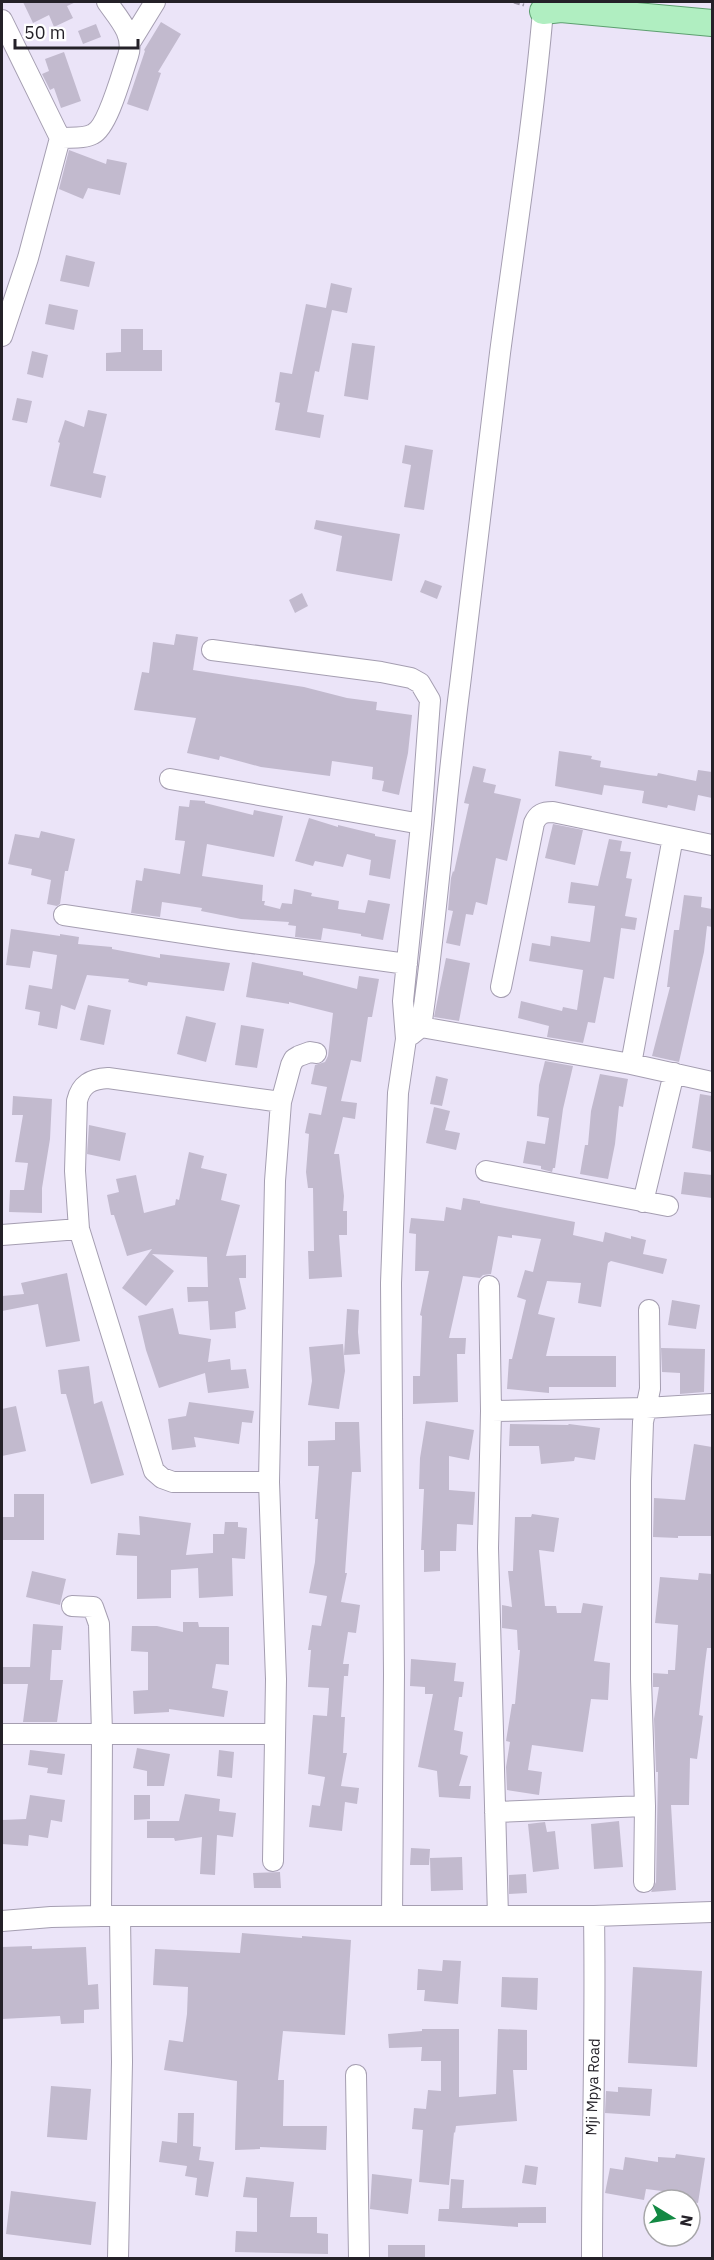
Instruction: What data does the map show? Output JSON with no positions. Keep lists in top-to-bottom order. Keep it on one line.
{"streets":{"street":["Mji Mpya Road"]},"scale_bar":"50 m","north":"right"}
